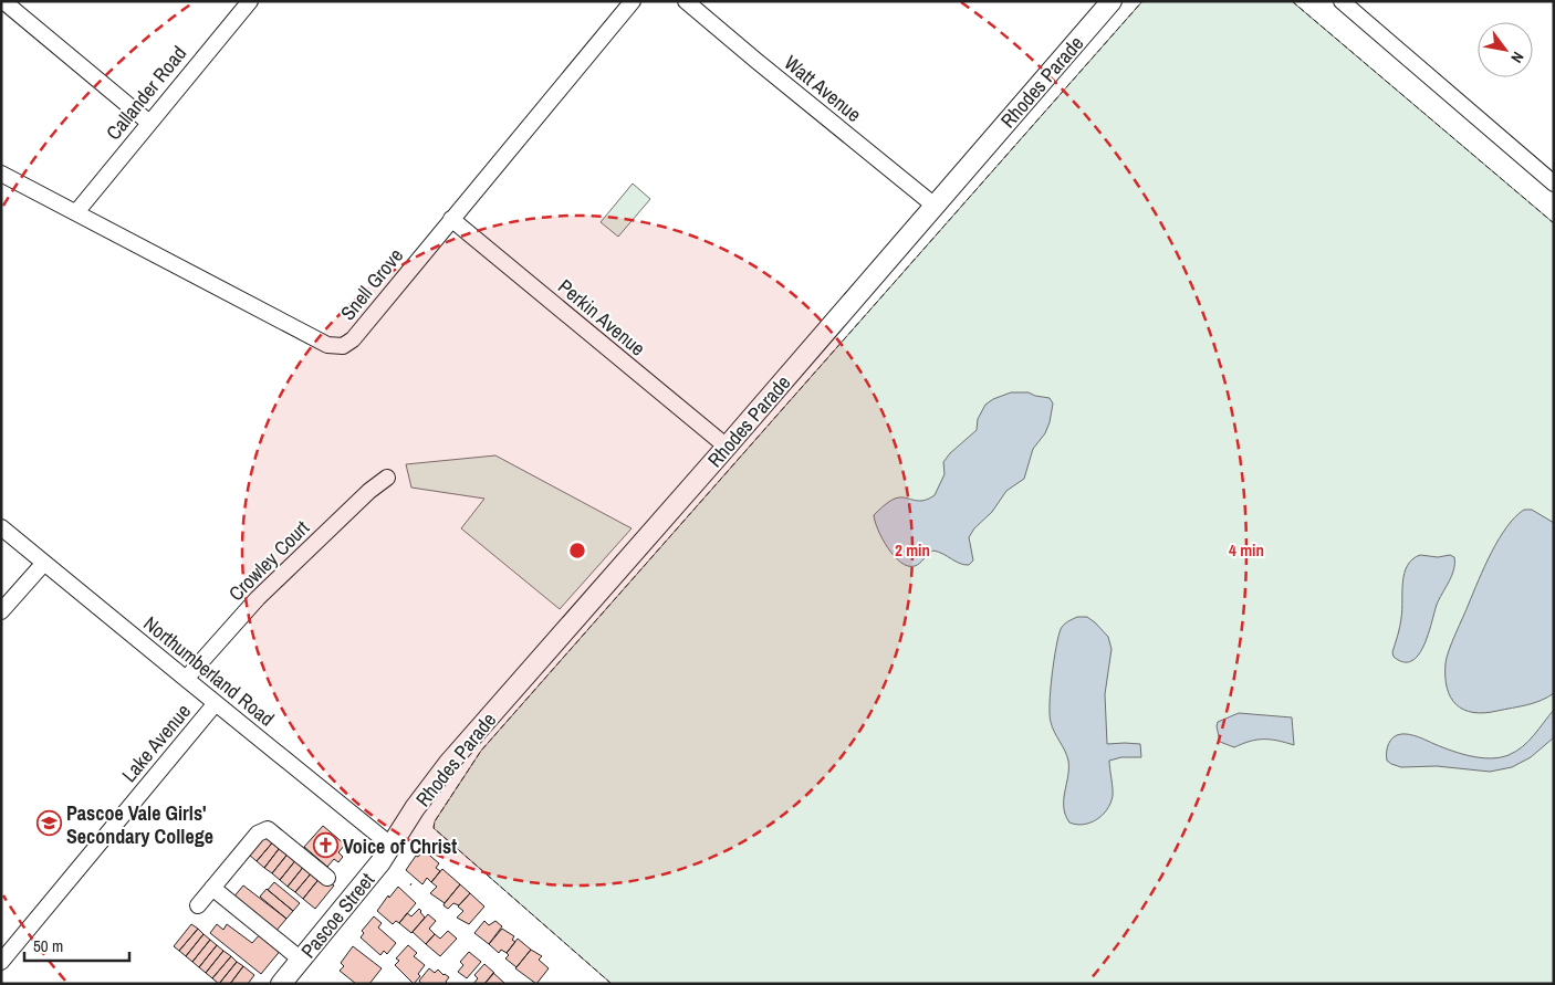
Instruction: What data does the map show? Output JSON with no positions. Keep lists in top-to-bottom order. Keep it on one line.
{"streets":{"main road":["Rhodes Parade","Pascoe Street"],"street":["Watt Avenue","Callander Road","Snell Grove","Perkin Avenue","Crowley Court","Northumberland Road","Lake Avenue"]},"crossings":[["Rhodes Parade","Watt Avenue"],["Rhodes Parade","Perkin Avenue"],["Rhodes Parade","Northumberland Road"],["Rhodes Parade","Pascoe Street"],["Callander Road","Snell Grove"],["Snell Grove","Perkin Avenue"],["Crowley Court","Northumberland Road"],["Northumberland Road","Lake Avenue"],["Northumberland Road","Pascoe Street"]],"places":{"school or university":["Pascoe Vale Girls' Secondary College"],"church":["Voice of Christ"]},"scale_bar":"50 m","north":"bottom right","rings":["2 min","4 min"]}
